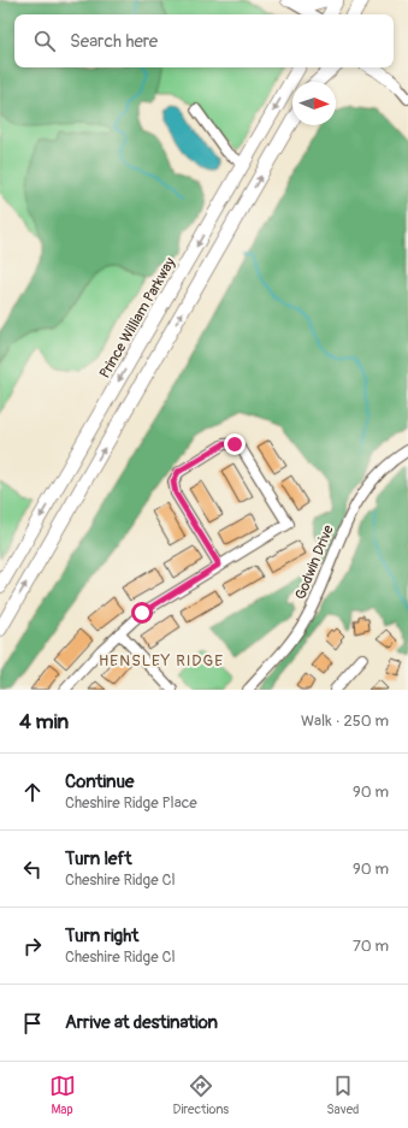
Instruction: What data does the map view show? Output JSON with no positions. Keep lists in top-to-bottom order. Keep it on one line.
{"streets":{"highway":["Prince William Parkway"],"street":["Godwin Drive"]},"districts":["HENSLEY RIDGE"],"north":"right","page":{"search":"Search here","heading":["4 min","Walk · 250 m"],"list":[["Continue","Cheshire Ridge Place","90 m"],["Turn left","Cheshire Ridge Cl","90 m"],["Turn right","Cheshire Ridge Cl","70 m"],"Arrive at destination"],"nav":["Map","Directions","Saved"]}}
